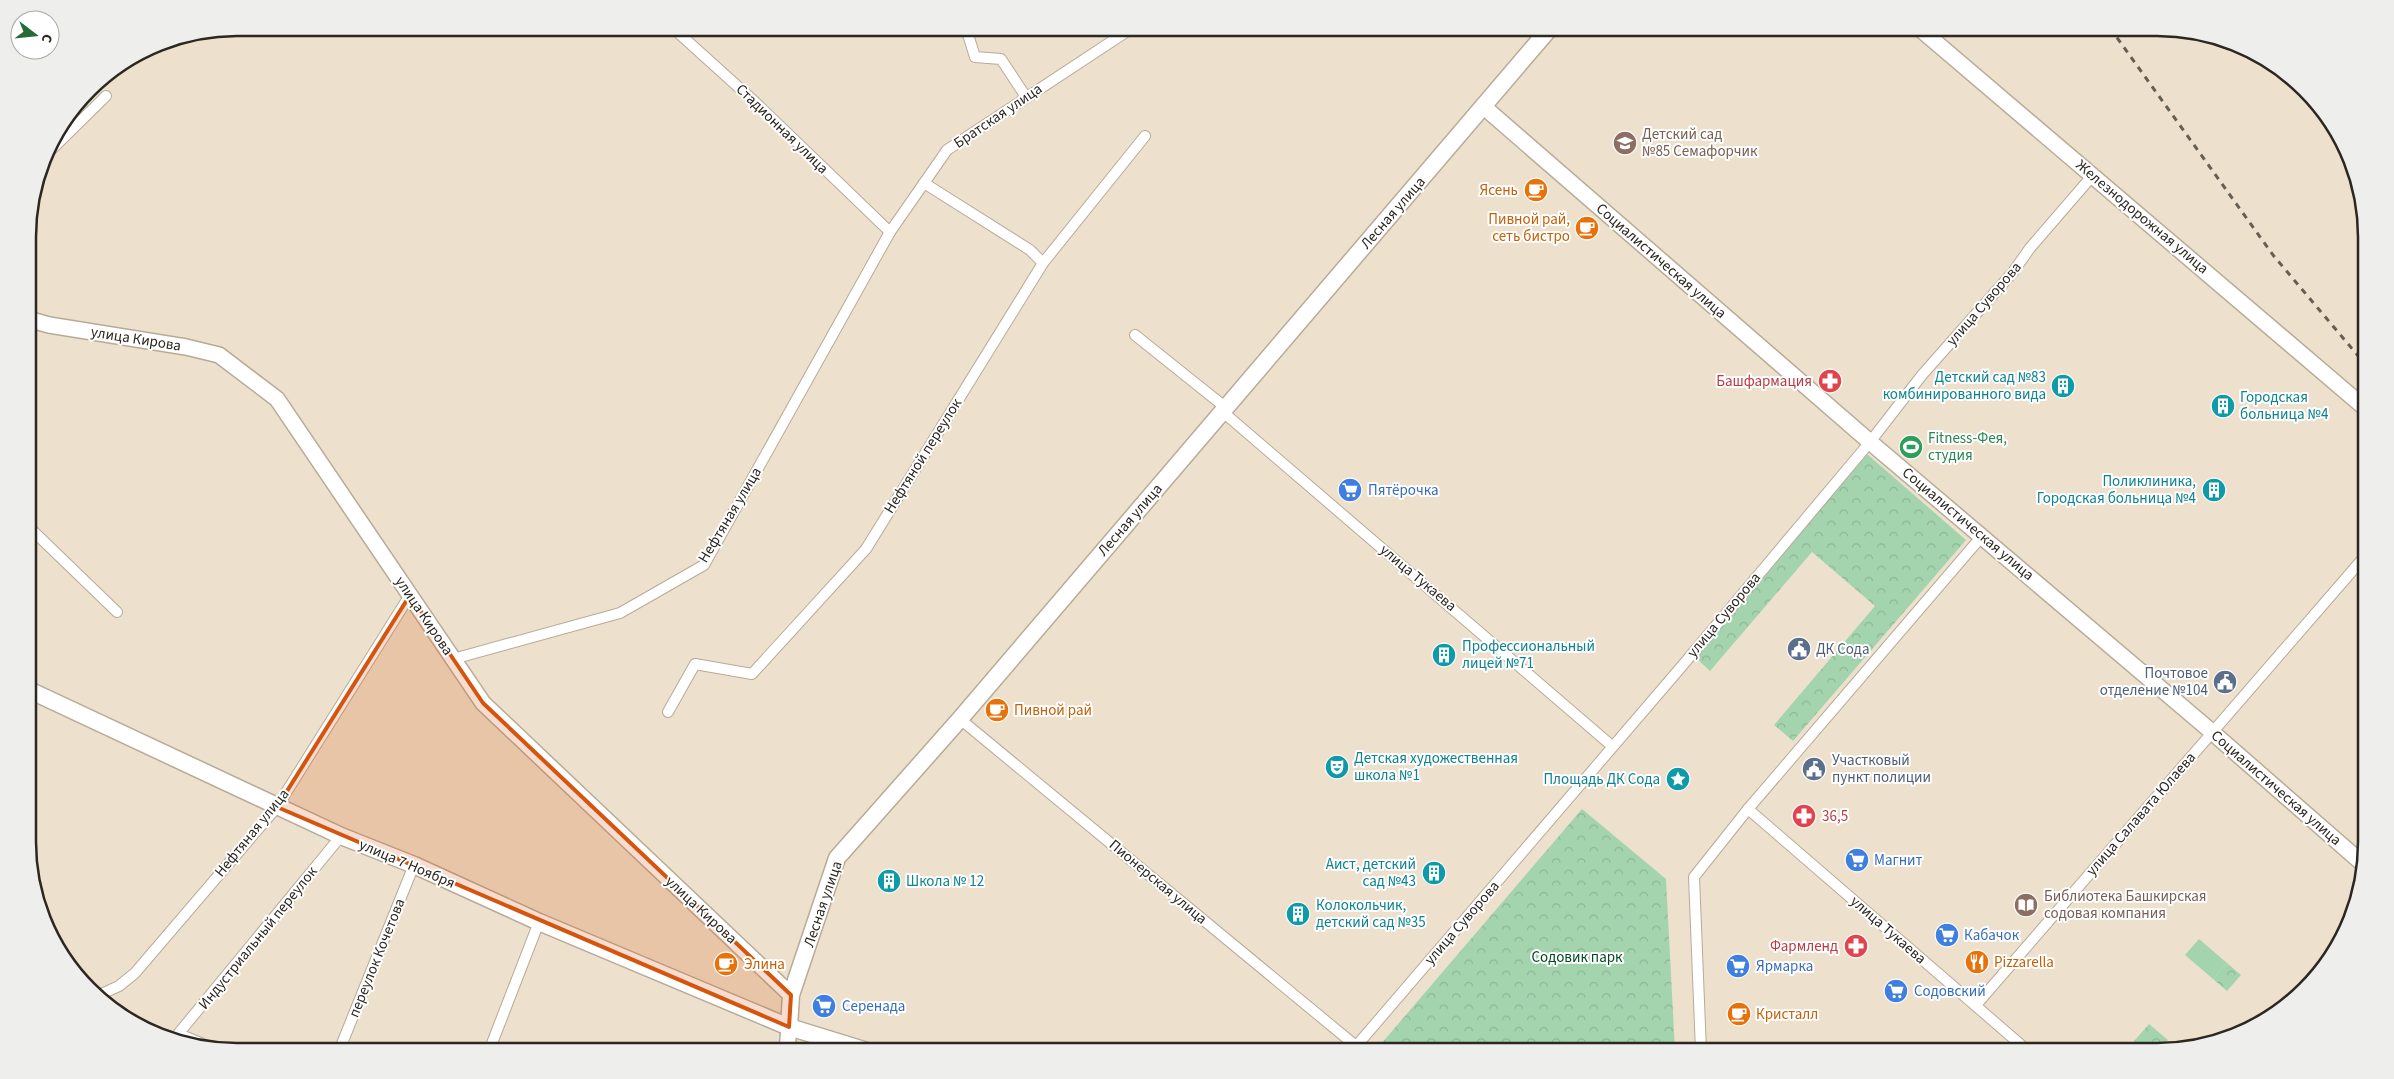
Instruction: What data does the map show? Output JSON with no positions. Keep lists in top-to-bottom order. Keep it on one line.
{"streets":{"main road":["Лесная улица","улица 7 Ноября"],"street":["Братская улица","Стадионная улица","Железнодорожная улица","Социалистическая улица","улица Суворова","улица Кирова","Нефтяной переулок","Нефтяная улица","улица Тукаева","улица Салавата Юлаева","Пионерская улица","Индустриальный переулок","переулок Кочетова"]},"crossings":[["Братская улица","Стадионная улица"],["Братская улица","Нефтяная улица"],["Стадионная улица","Нефтяная улица"],["Лесная улица","Социалистическая улица"],["Лесная улица","улица Кирова"],["Лесная улица","улица Тукаева"],["Лесная улица","улица 7 Ноября"],["Лесная улица","Пионерская улица"],["Железнодорожная улица","улица Суворова"],["Социалистическая улица","улица Суворова"],["Социалистическая улица","улица Салавата Юлаева"],["улица Суворова","улица Тукаева"],["улица Кирова","Нефтяная улица"],["Нефтяная улица","улица 7 Ноября"],["улица Тукаева","улица Салавата Юлаева"],["улица 7 Ноября","Индустриальный переулок"],["улица 7 Ноября","переулок Кочетова"]],"parks":["Содовик парк"],"places":{"school or university":["Детский сад №85 Семафорчик"],"cafe":["Ясень","Пивной рай, сеть бистро","Пивной рай","Элина","Кристалл"],"pharmacy":["Башфармация","36,5","Фармленд"],"building":["Детский сад №83 комбинированного вида","Городская больница №4","Поликлиника, Городская больница №4","Профессиональный лицей №71","Аист, детский сад №43","Школа № 12","Колокольчик, детский сад №35"],"sports":["Fitness-Фея, студия"],"supermarket":["Пятёрочка","Магнит","Кабачок","Ярмарка","Содовский","Серенада"],"public building":["ДК Сода","Почтовое отделение №104","Участковый пункт полиции"],"theatre":["Детская художественная школа №1"],"place":["Площадь ДК Сода"],"library":["Библиотека Башкирская содовая компания"],"restaurant":["Pizzarella"]},"north":"right"}
